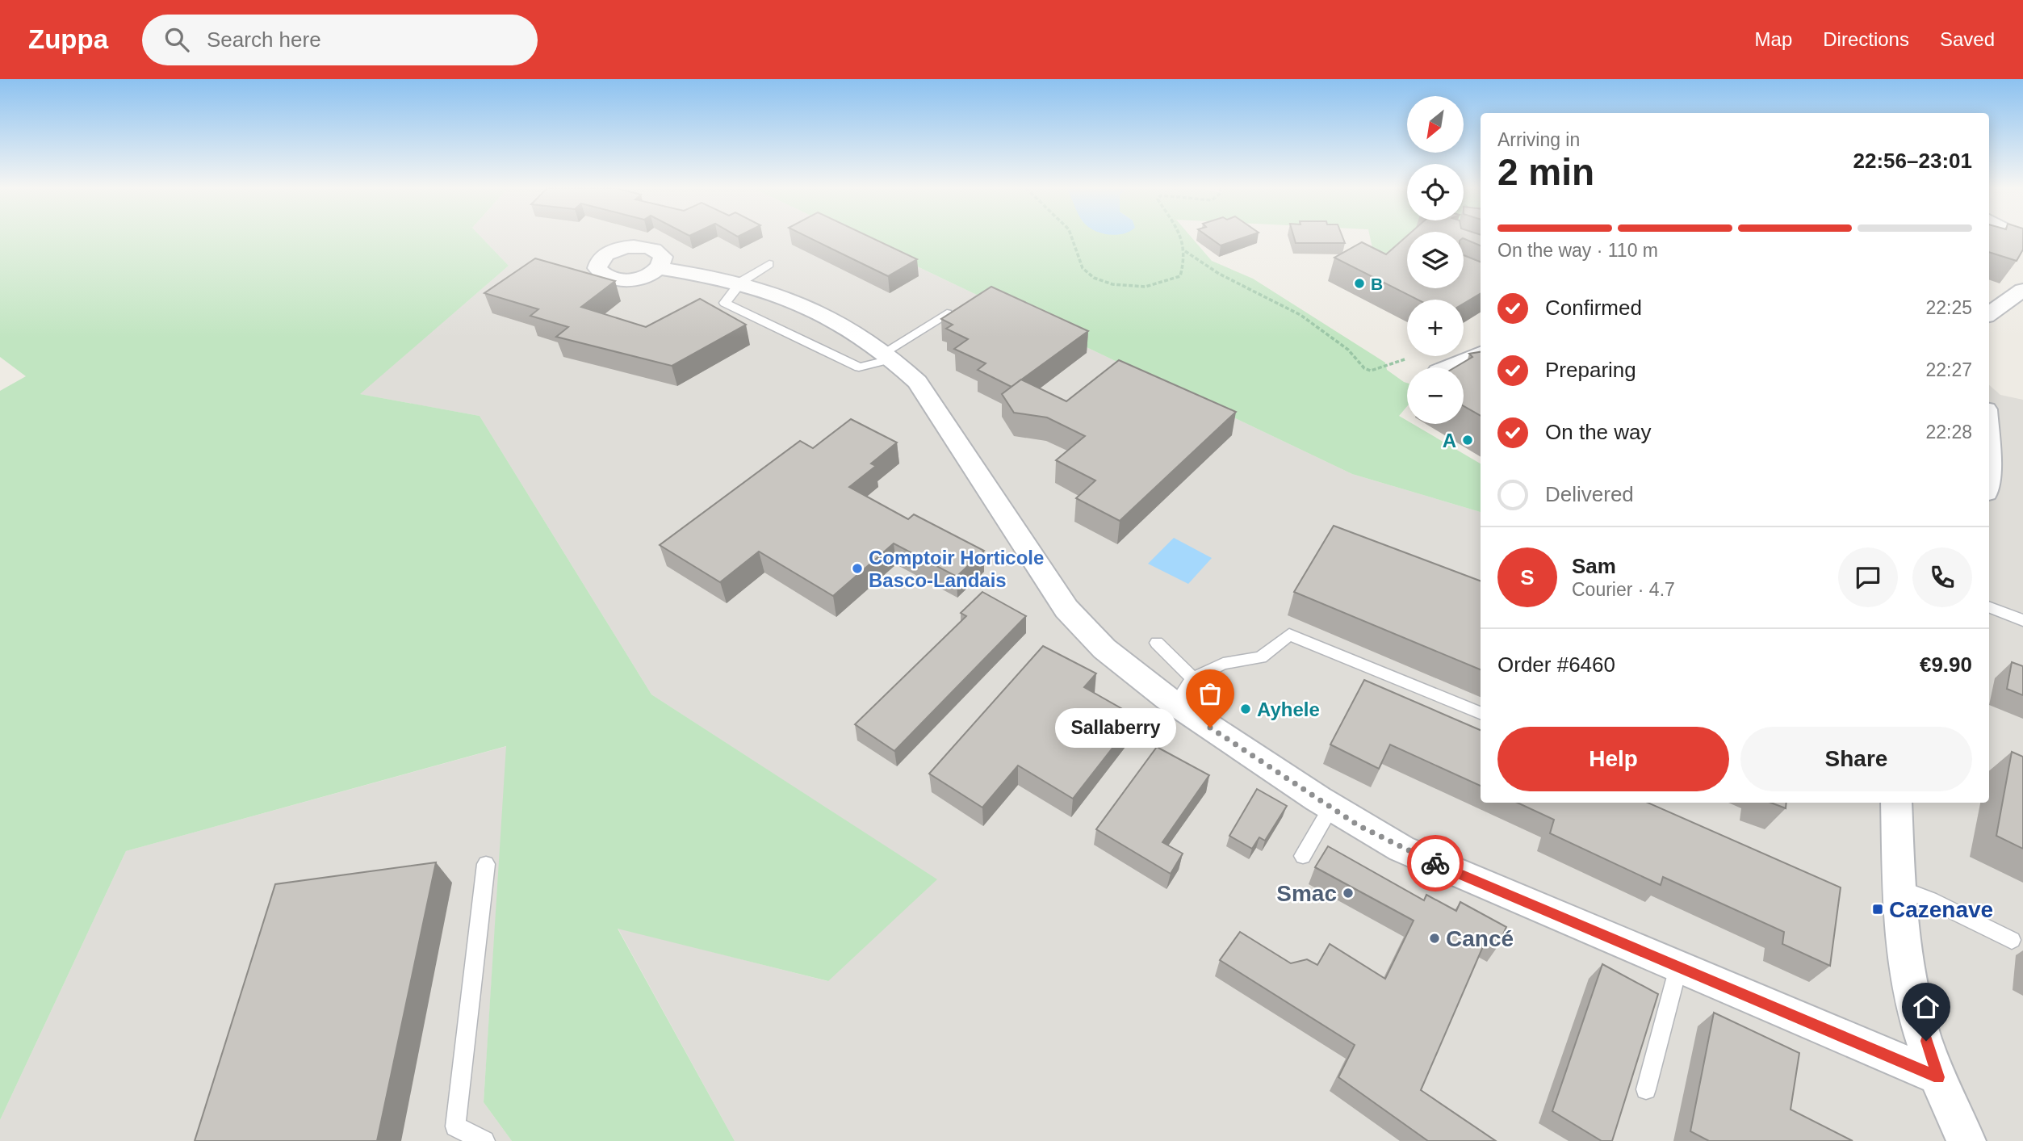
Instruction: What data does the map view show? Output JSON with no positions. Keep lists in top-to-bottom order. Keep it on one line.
{"places":{"other":["B","A","Comptoir Horticole Basco-Landais","Ayhele","Sallaberry","Smac","Cancé"],"transit":["Cazenave"]},"north":"bottom left","page":{"header":"Zuppa","search":"Search here","nav":["Map","Directions","Saved"],"map_buttons":["+","−"],"heading":["2 min","Arriving in","22:56–23:01"],"panel":["Sam","Courier · 4.7","Order #6460","€9.90"],"bar":"On the way · 110 m","list":[["Confirmed","22:25"],["Preparing","22:27"],["On the way","22:28"],"Delivered"],"round":"S","bubble":"Sallaberry","buttons":["Help","Share"]}}
